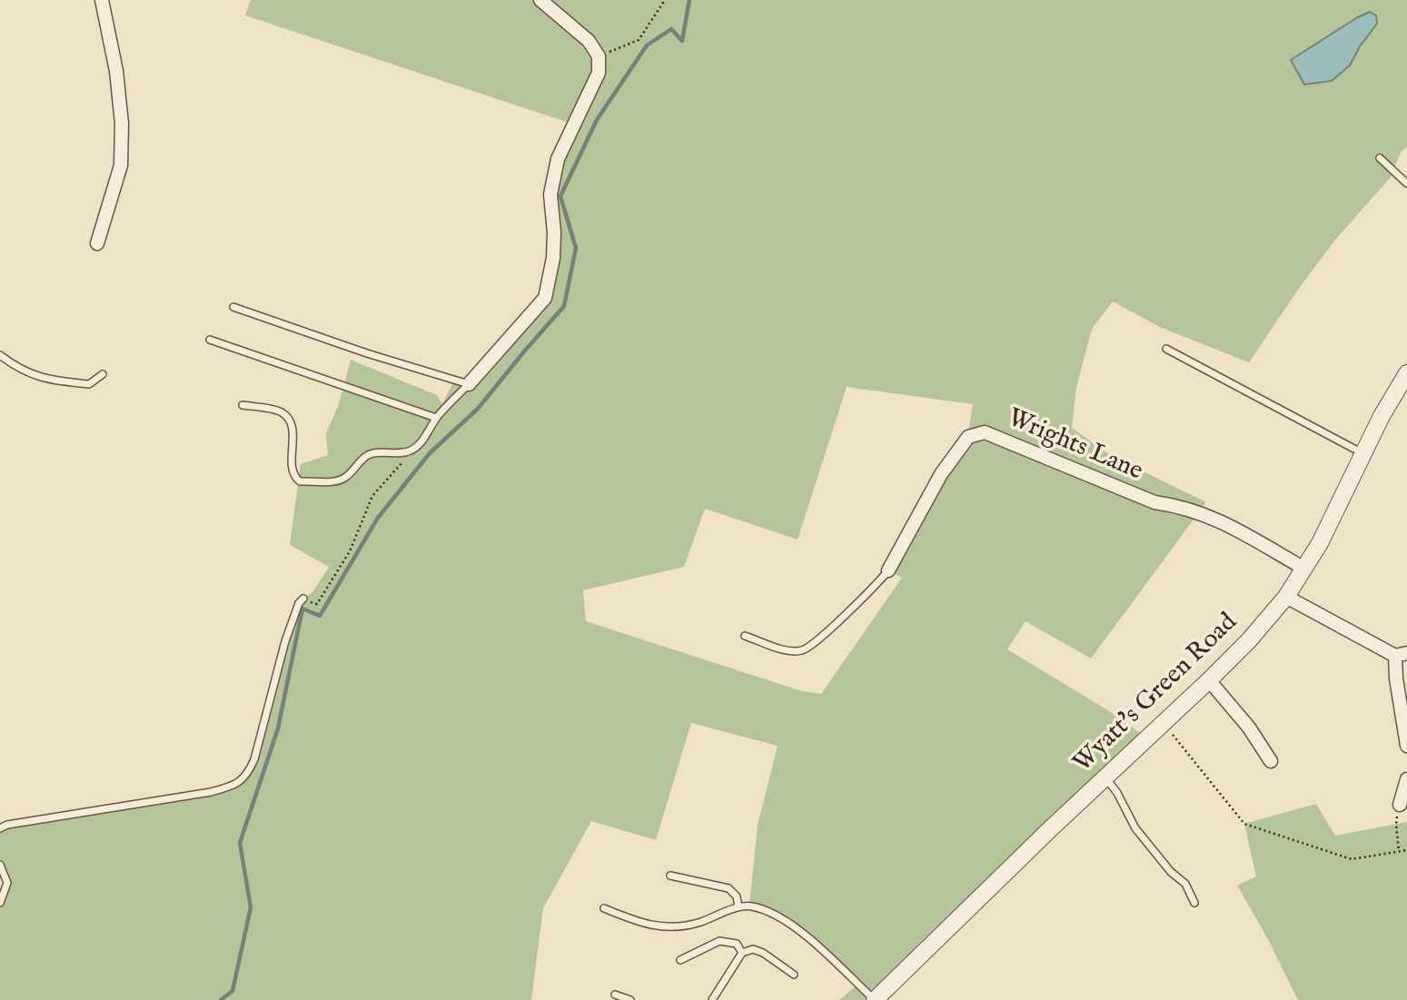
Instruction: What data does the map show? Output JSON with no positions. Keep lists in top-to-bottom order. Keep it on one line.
{"streets":{"street":["Wrights Lane","Wyatt's Green Road"]},"crossings":[["Wrights Lane","Wyatt's Green Road"]]}
